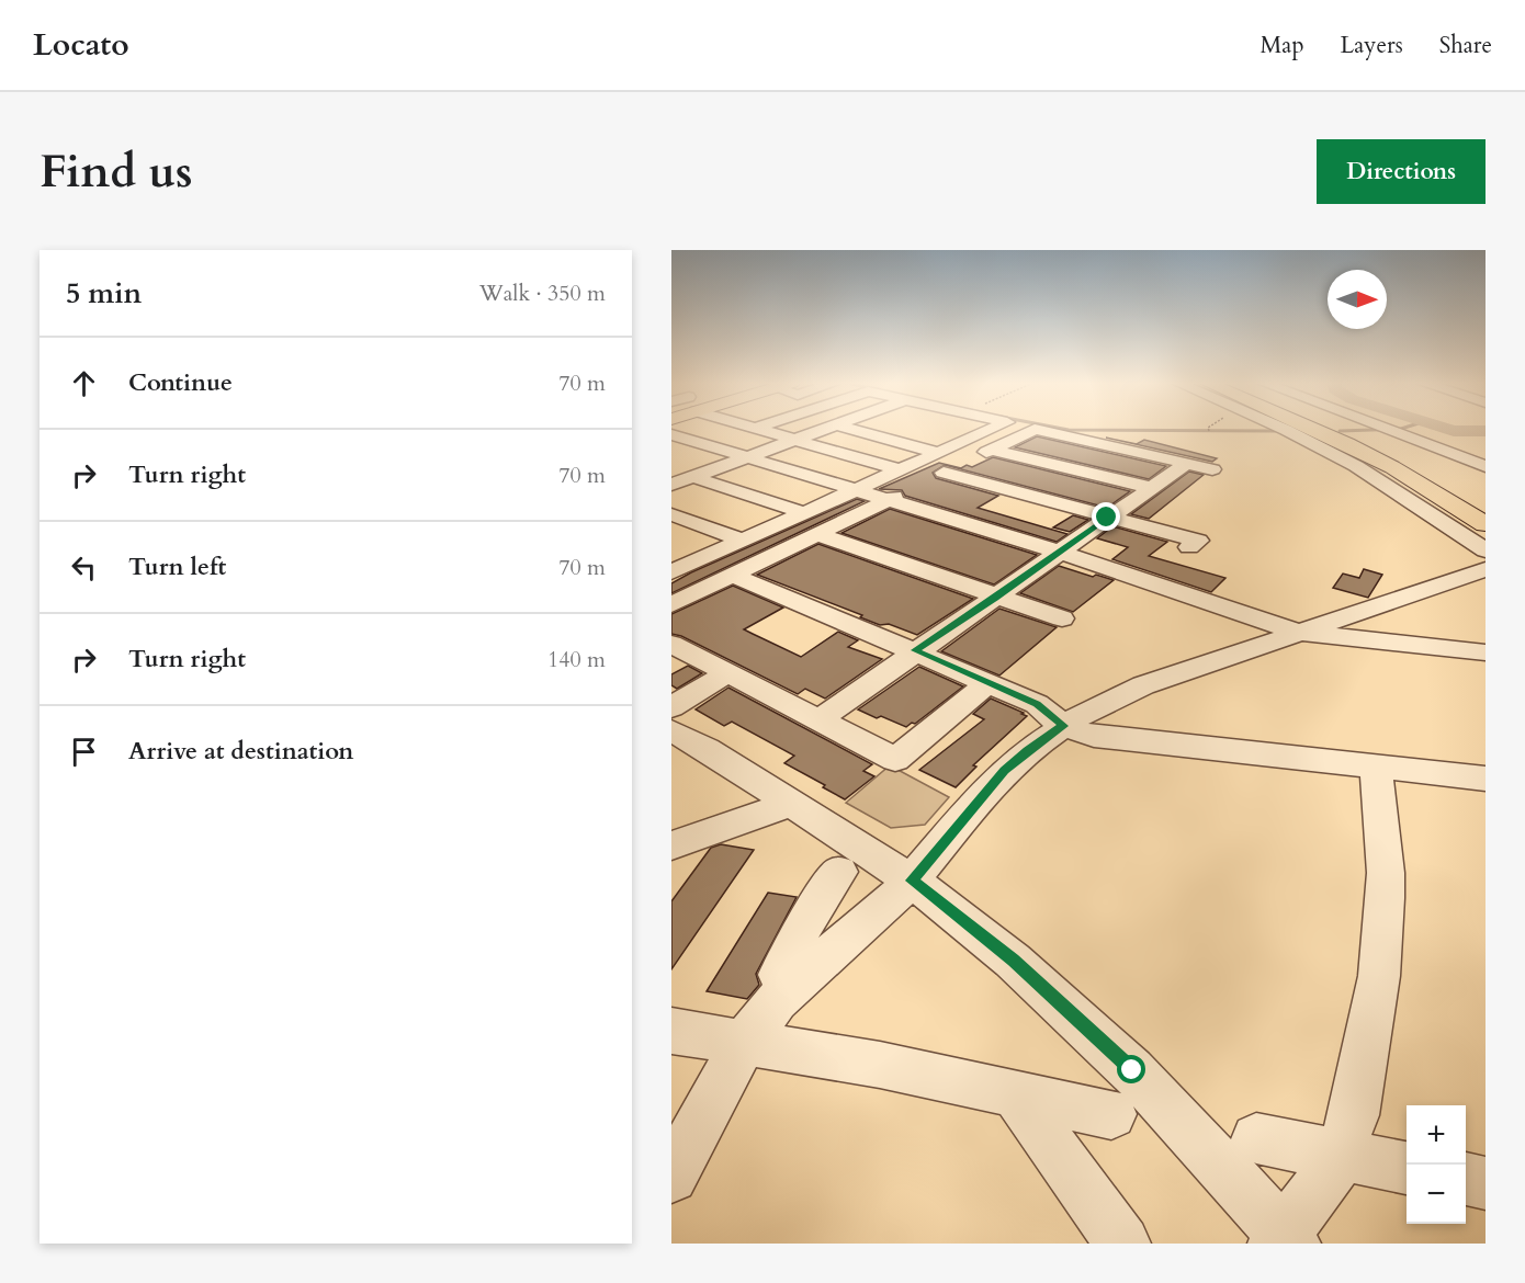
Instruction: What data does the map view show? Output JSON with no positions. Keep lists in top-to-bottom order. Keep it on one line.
{"north":"right","page":{"header":"Locato","nav":["Map","Layers","Share"],"buttons":"Directions","title":"Find us","heading":["5 min","Walk · 350 m"],"list":[["Continue","70 m"],["Turn right","70 m"],["Turn left","70 m"],["Turn right","140 m"],"Arrive at destination"],"map_buttons":["+","−"]}}
